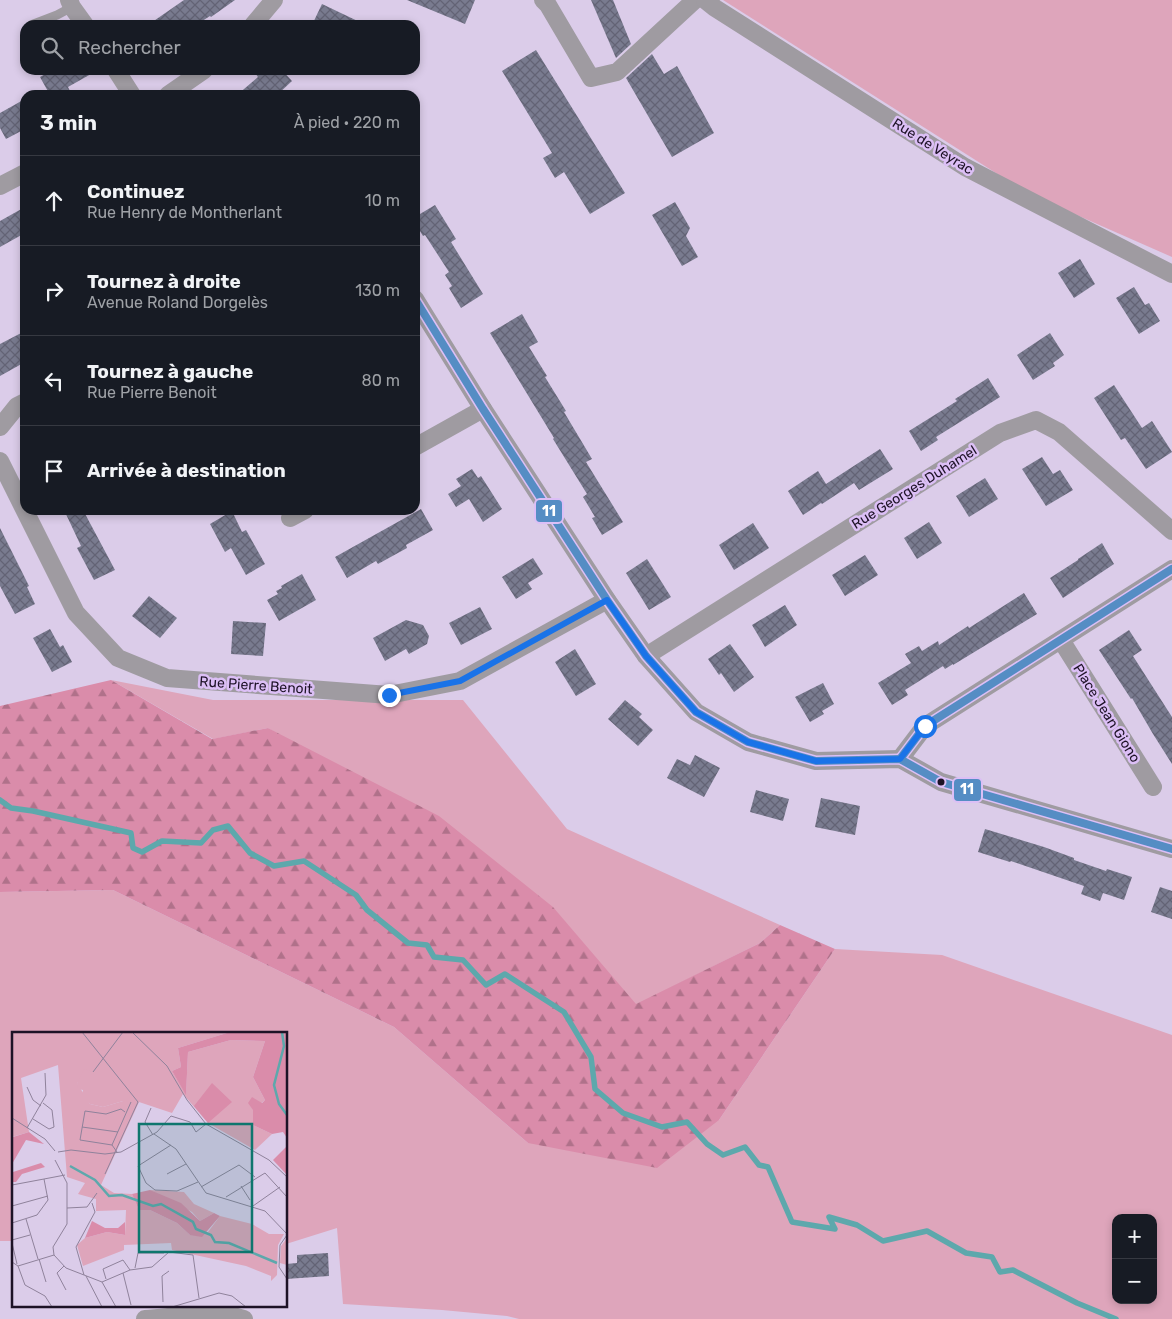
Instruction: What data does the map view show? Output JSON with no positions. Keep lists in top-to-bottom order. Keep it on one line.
{"streets":{"street":["Rue de Veyrac","Rue Georges Duhamel","Rue Pierre Benoit","Place Jean Giono"]},"lines":["transit line 11"],"page":{"search":"Rechercher","heading":["3 min","À pied · 220 m"],"list":[["Continuez","Rue Henry de Montherlant","10 m"],["Tournez à droite","Avenue Roland Dorgelès","130 m"],["Tournez à gauche","Rue Pierre Benoit","80 m"],"Arrivée à destination"],"map_buttons":["+","−"]}}
